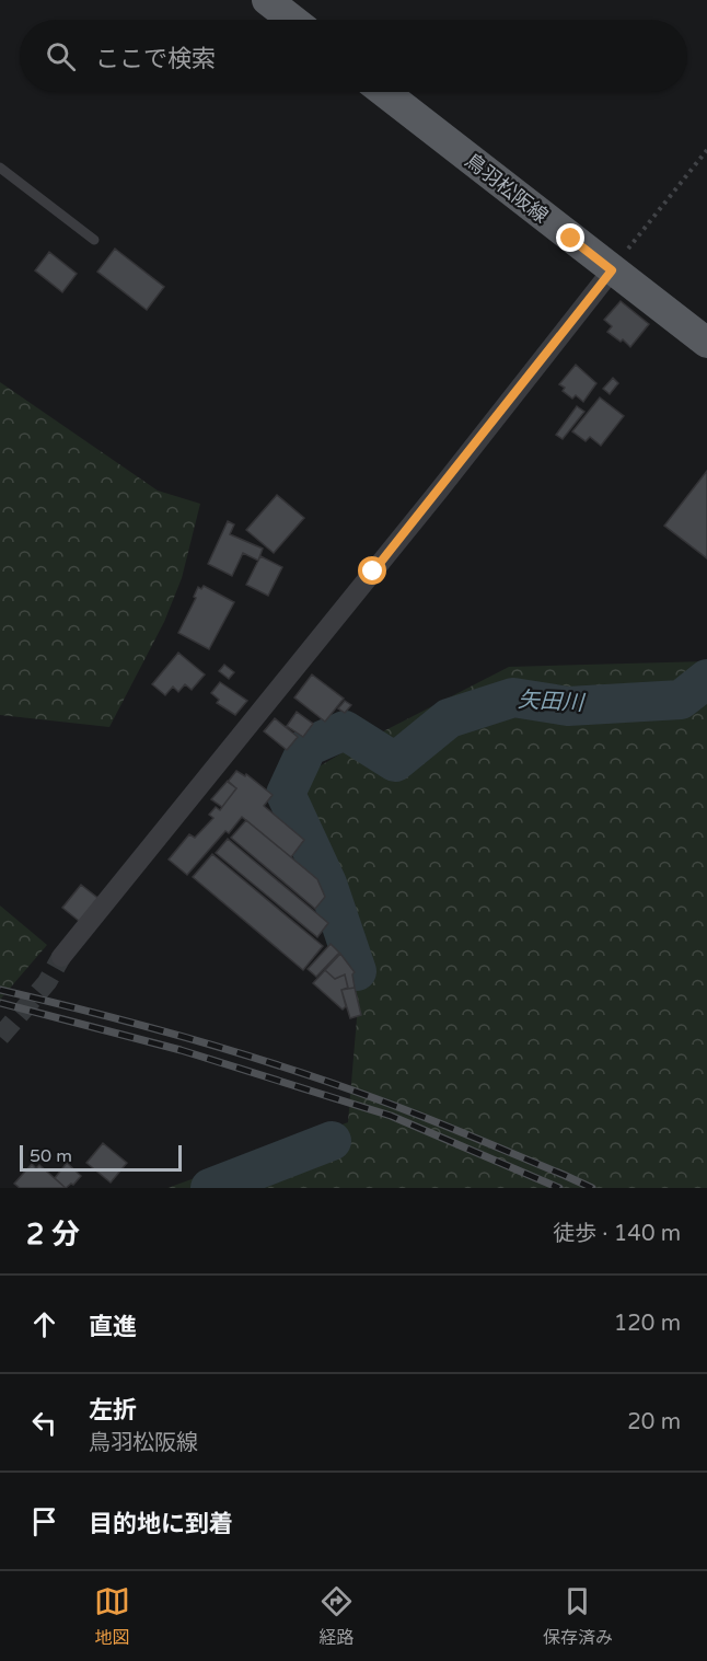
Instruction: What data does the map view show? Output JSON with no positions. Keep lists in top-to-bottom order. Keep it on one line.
{"streets":{"main road":["鳥羽松阪線"]},"water":["矢田川"],"scale_bar":"50 m","page":{"search":"ここで検索","scale":"50 m","heading":["2 分","徒歩 · 140 m"],"list":[["直進","120 m"],["左折","鳥羽松阪線","20 m"],"目的地に到着"],"nav":["地図","経路","保存済み"]}}
